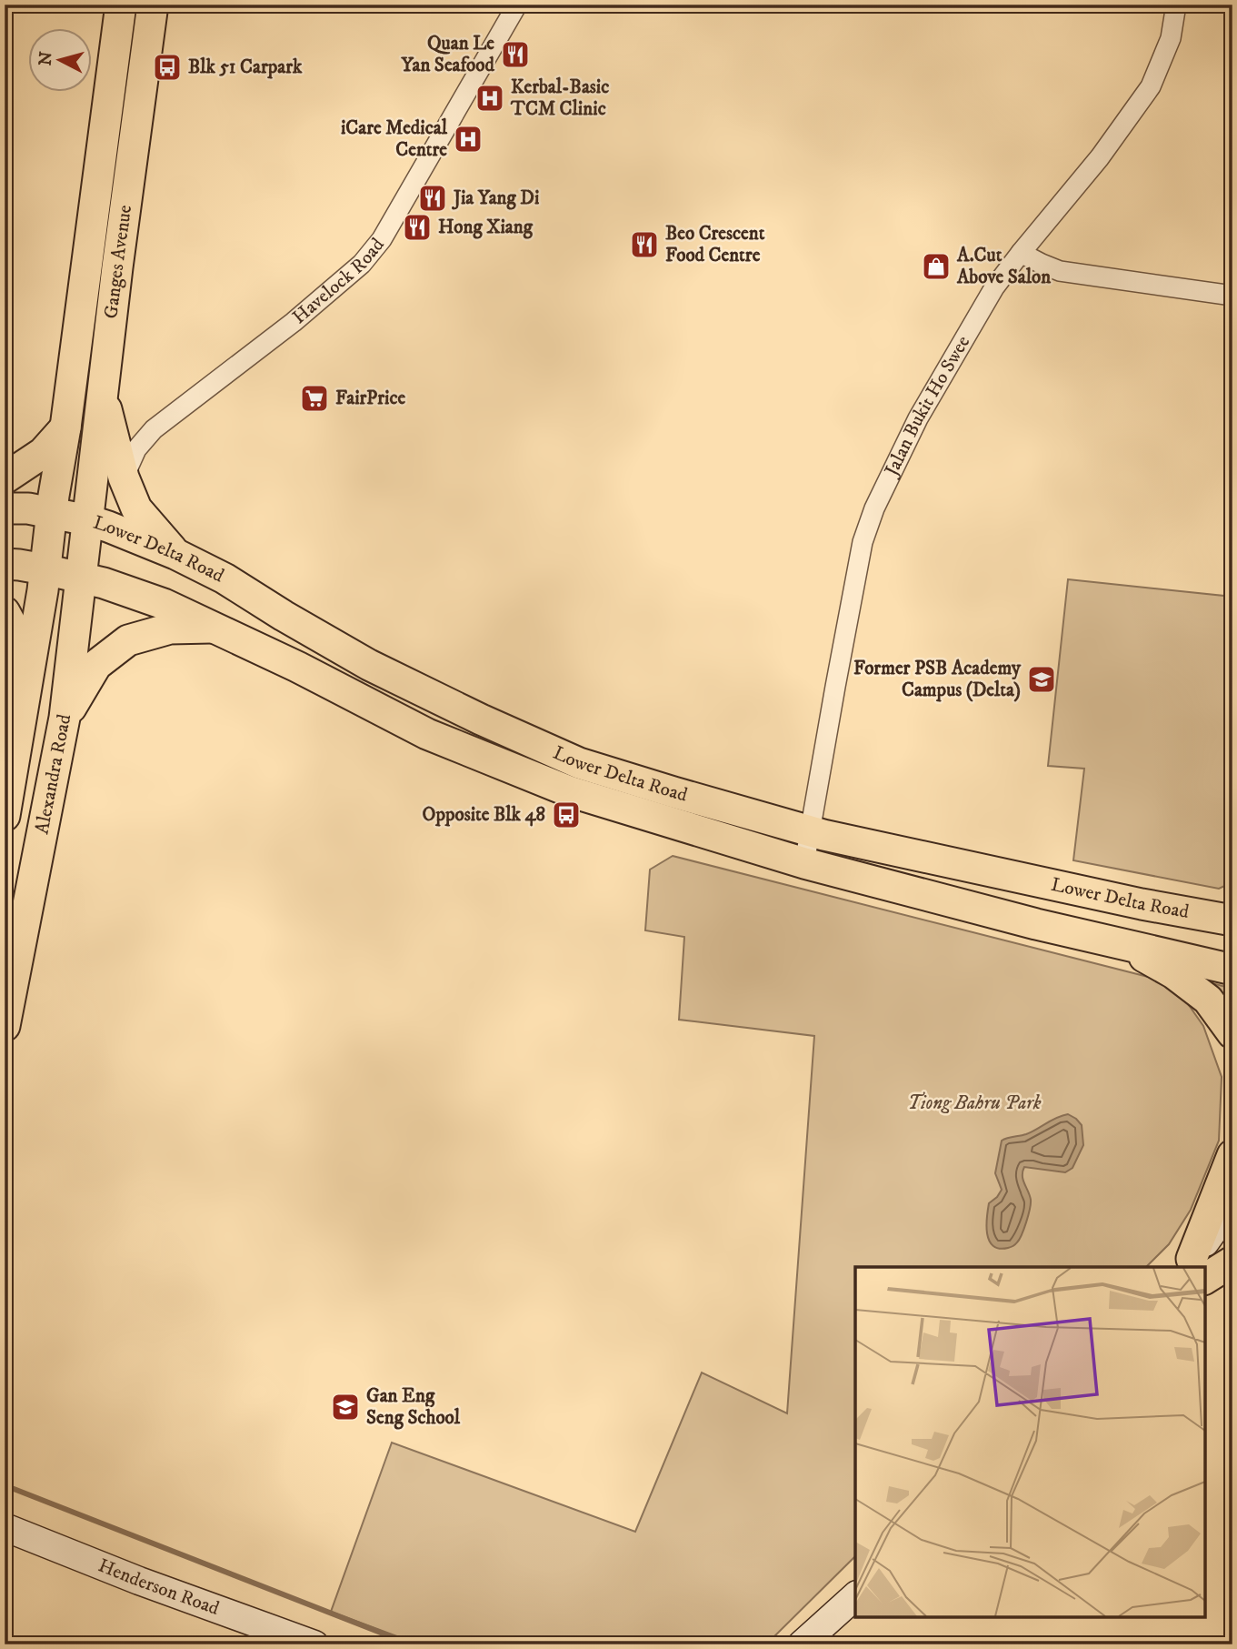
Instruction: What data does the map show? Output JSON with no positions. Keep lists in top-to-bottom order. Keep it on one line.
{"streets":{"main road":["Ganges Avenue","Lower Delta Road","Alexandra Road","Henderson Road"],"street":["Havelock Road","Jalan Bukit Ho Swee"]},"crossings":[["Ganges Avenue","Lower Delta Road"],["Ganges Avenue","Alexandra Road"],["Jalan Bukit Ho Swee","Lower Delta Road"],["Lower Delta Road","Alexandra Road"]],"parks":["Tiong Bahru Park"],"places":{"restaurant":["Quan Le Yan Seafood","Jia Yang Di","Hong Xiang","Beo Crescent Food Centre"],"bus stop":["Blk 51 Carpark","Opposite Blk 48"],"hospital":["Kerbal-Basic TCM Clinic","iCare Medical Centre"],"shop":["A.Cut Above Salon"],"supermarket":["FairPrice"],"school or university":["Former PSB Academy Campus (Delta)","Gan Eng Seng School"]},"north":"left"}
